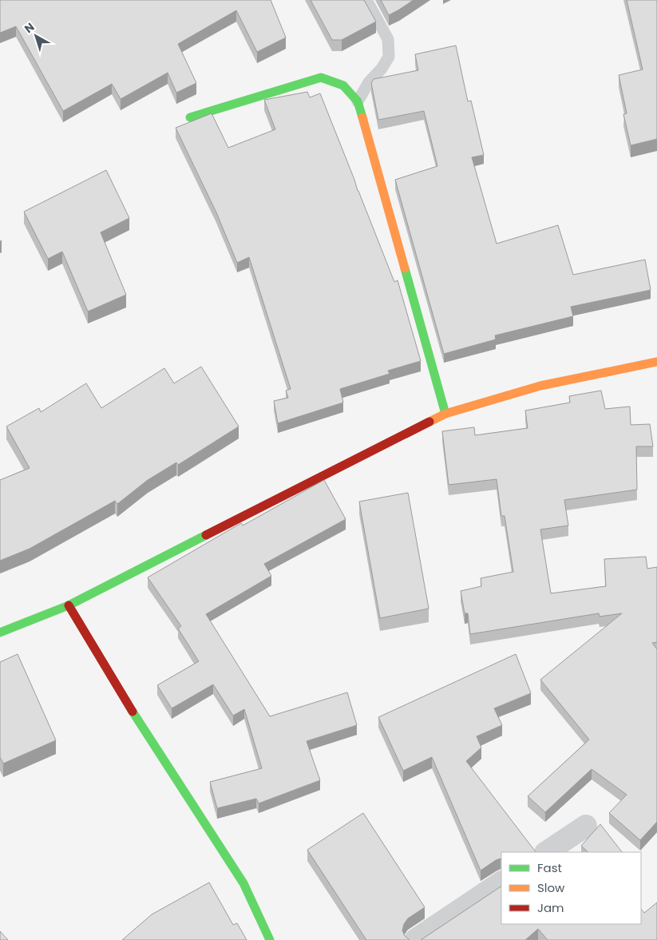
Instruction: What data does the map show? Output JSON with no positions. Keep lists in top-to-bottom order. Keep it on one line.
{"legend":["Fast","Slow","Jam"],"north":"top left"}
